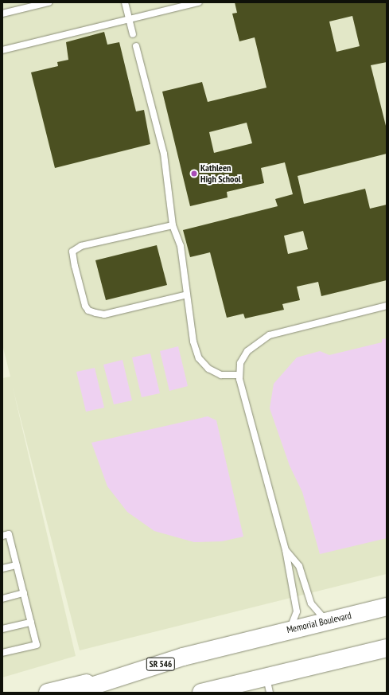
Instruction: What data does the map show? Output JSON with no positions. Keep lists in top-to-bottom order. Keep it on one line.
{"streets":{"main road":["Memorial Boulevard","SR 546"]},"crossings":[["Memorial Boulevard","SR 546"]],"places":["Kathleen High School"]}
